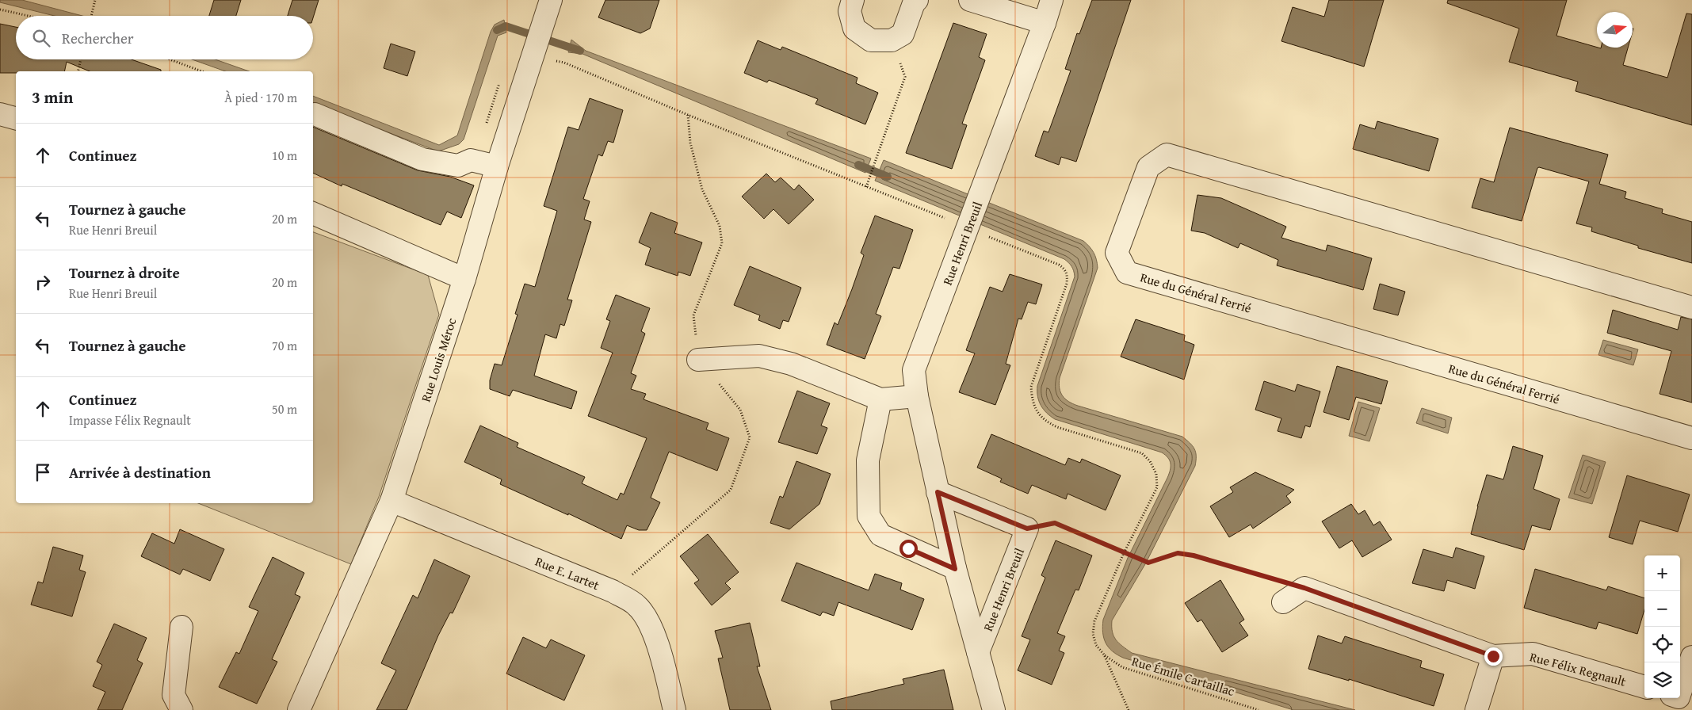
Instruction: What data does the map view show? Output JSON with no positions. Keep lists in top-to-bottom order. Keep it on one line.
{"streets":{"street":["Rue Henri Breuil","Rue du Général Ferrié","Rue Louis Méroc","Rue E. Lartet","Rue Félix Regnault"],"path":["Rue Émile Cartaillac"]},"crossings":[["Rue Louis Méroc","Rue E. Lartet"]],"north":"right","page":{"search":"Rechercher","heading":["3 min","À pied · 170 m"],"list":[["Continuez","10 m"],["Tournez à gauche","Rue Henri Breuil","20 m"],["Tournez à droite","Rue Henri Breuil","20 m"],["Tournez à gauche","70 m"],["Continuez","Impasse Félix Regnault","50 m"],"Arrivée à destination"],"map_buttons":["+","−"]}}
